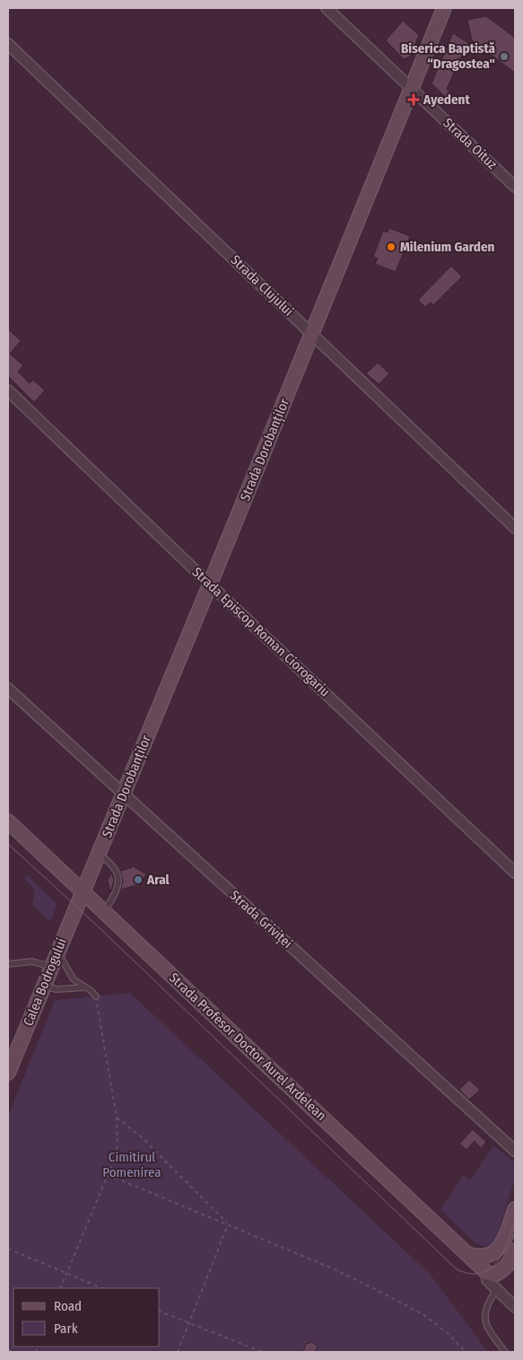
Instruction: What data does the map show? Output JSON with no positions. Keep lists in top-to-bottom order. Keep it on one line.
{"streets":{"main road":["Strada Dorobanților","Calea Bodrogului","Strada Profesor Doctor Aurel Ardelean"],"street":["Strada Oituz","Strada Clujului","Strada Episcop Roman Ciorogariu","Strada Griviței"]},"crossings":[["Strada Oituz","Strada Dorobanților"],["Strada Clujului","Strada Dorobanților"],["Strada Dorobanților","Strada Episcop Roman Ciorogariu"],["Strada Dorobanților","Strada Griviței"],["Strada Dorobanților","Calea Bodrogului"],["Strada Dorobanților","Strada Profesor Doctor Aurel Ardelean"],["Calea Bodrogului","Strada Profesor Doctor Aurel Ardelean"]],"parks":["Cimitirul Pomenirea"],"places":{"other":["Biserica Baptistă “Dragostea\"","Milenium Garden","Aral"],"health":["Ayedent"]},"legend":["Road","Park"]}
